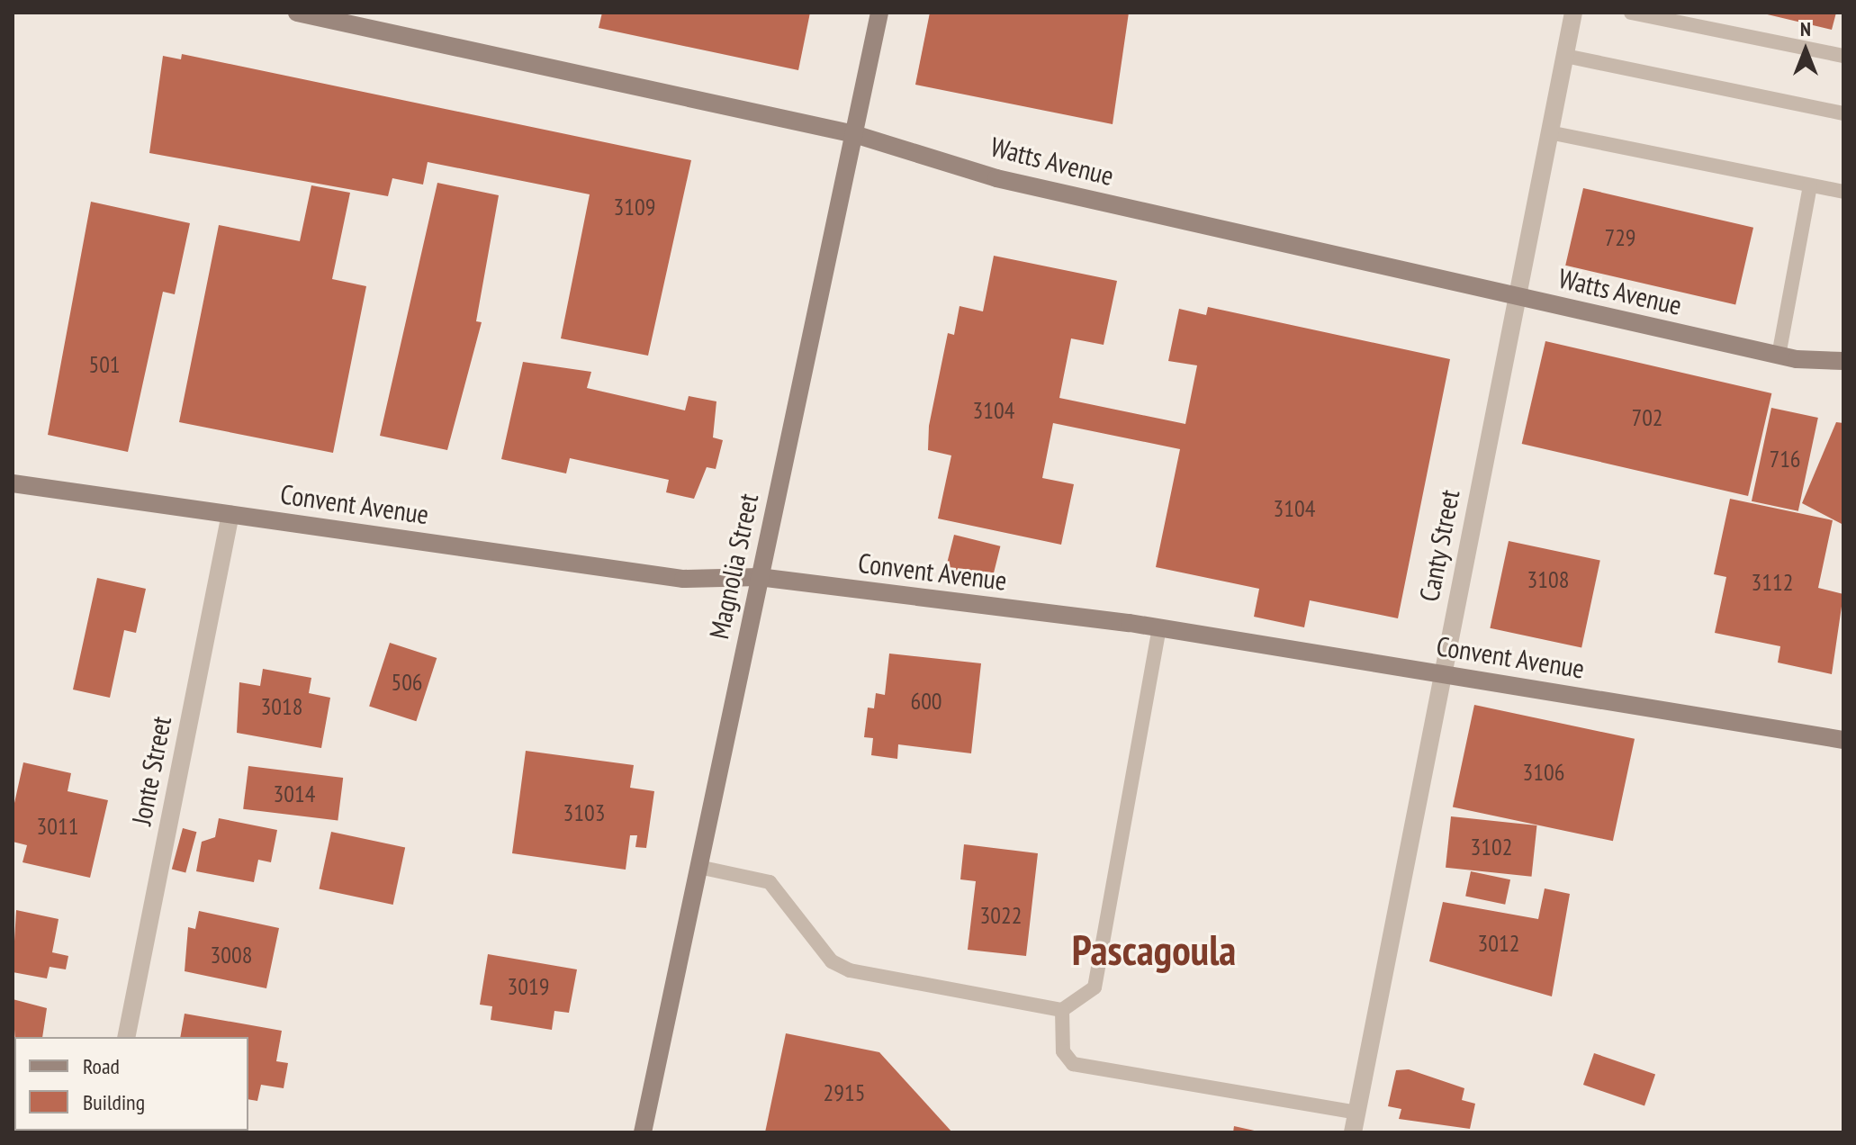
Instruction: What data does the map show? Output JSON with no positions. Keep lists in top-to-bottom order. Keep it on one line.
{"streets":{"street":["Watts Avenue","Convent Avenue","Canty Street","Magnolia Street","Jonte Street"]},"crossings":[["Watts Avenue","Canty Street"],["Watts Avenue","Magnolia Street"],["Convent Avenue","Canty Street"],["Convent Avenue","Magnolia Street"],["Convent Avenue","Jonte Street"]],"districts":["Pascagoula"],"house_numbers":["3109","729","501","3104","702","716","3104","3108","3112","506","600","3018","3106","3014","3103","3011","3102","3022","3012","3008","3019","2915"],"legend":["Road","Building"],"north":"top"}
